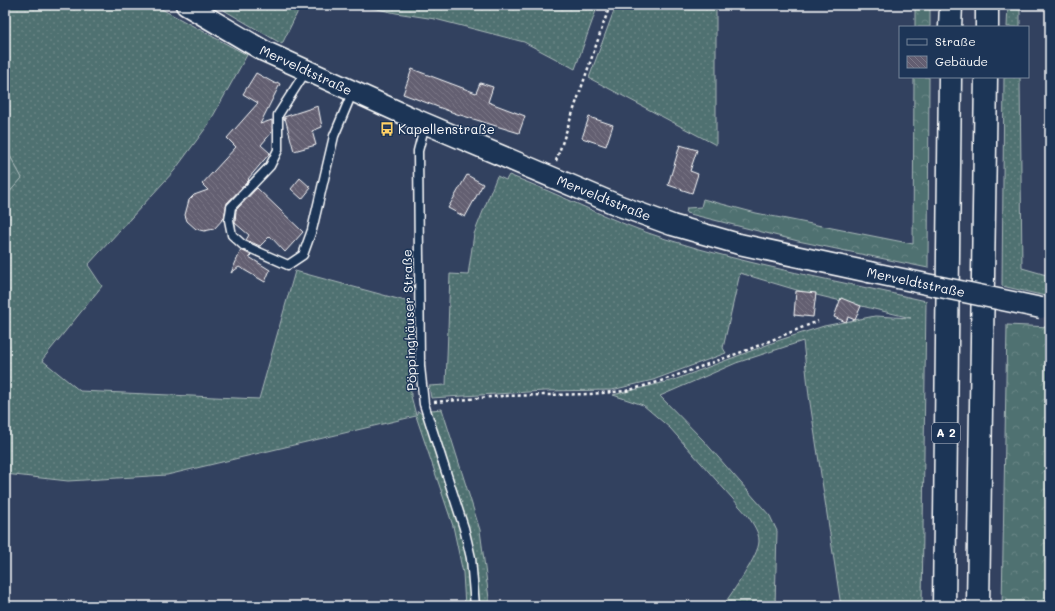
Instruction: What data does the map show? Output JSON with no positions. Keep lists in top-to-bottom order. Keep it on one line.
{"streets":{"highway":["A 2"],"street":["Merveldtstraße"],"lane":["Pöppinghäuser Straße"]},"crossings":[["Merveldtstraße","Pöppinghäuser Straße"]],"places":{"bus stop":["Kapellenstraße"]},"legend":["Straße","Gebäude"]}
